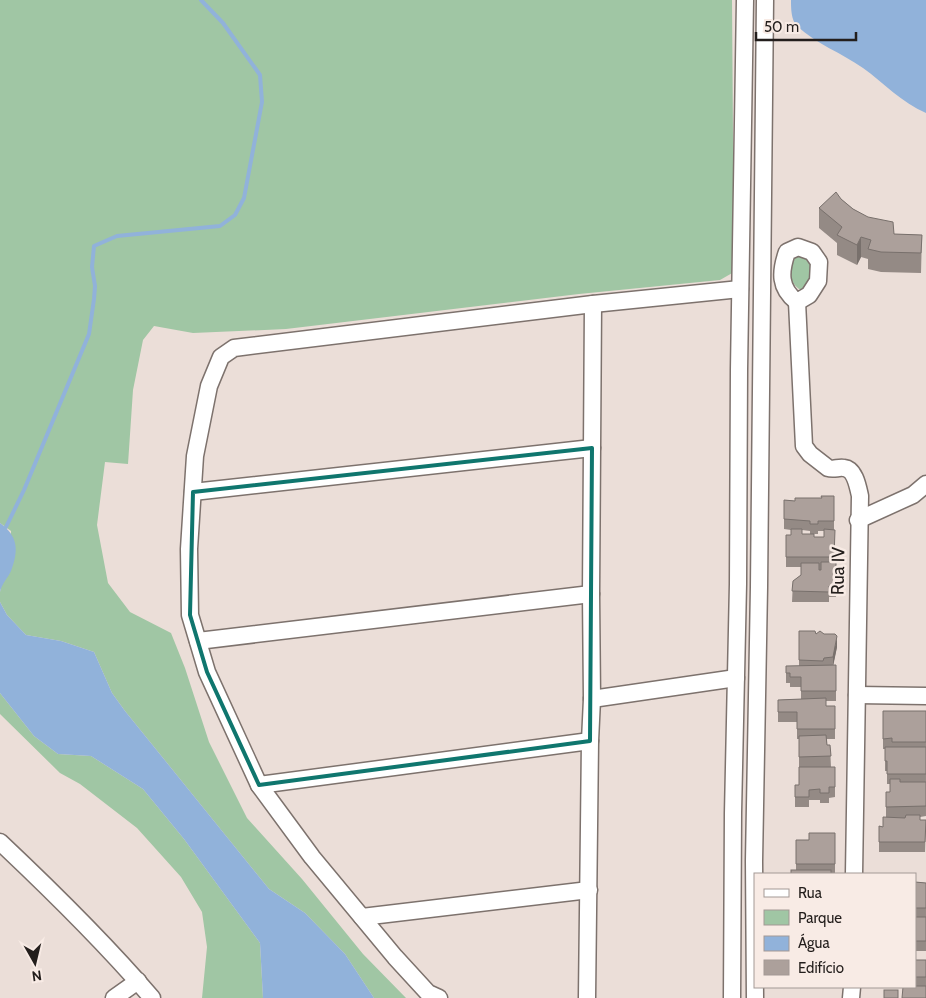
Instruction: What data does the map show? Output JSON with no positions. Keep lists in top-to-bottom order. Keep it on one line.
{"streets":{"street":["Rua IV"]},"legend":["Rua","Parque","Água","Edifício"],"scale_bar":"50 m","north":"bottom"}
